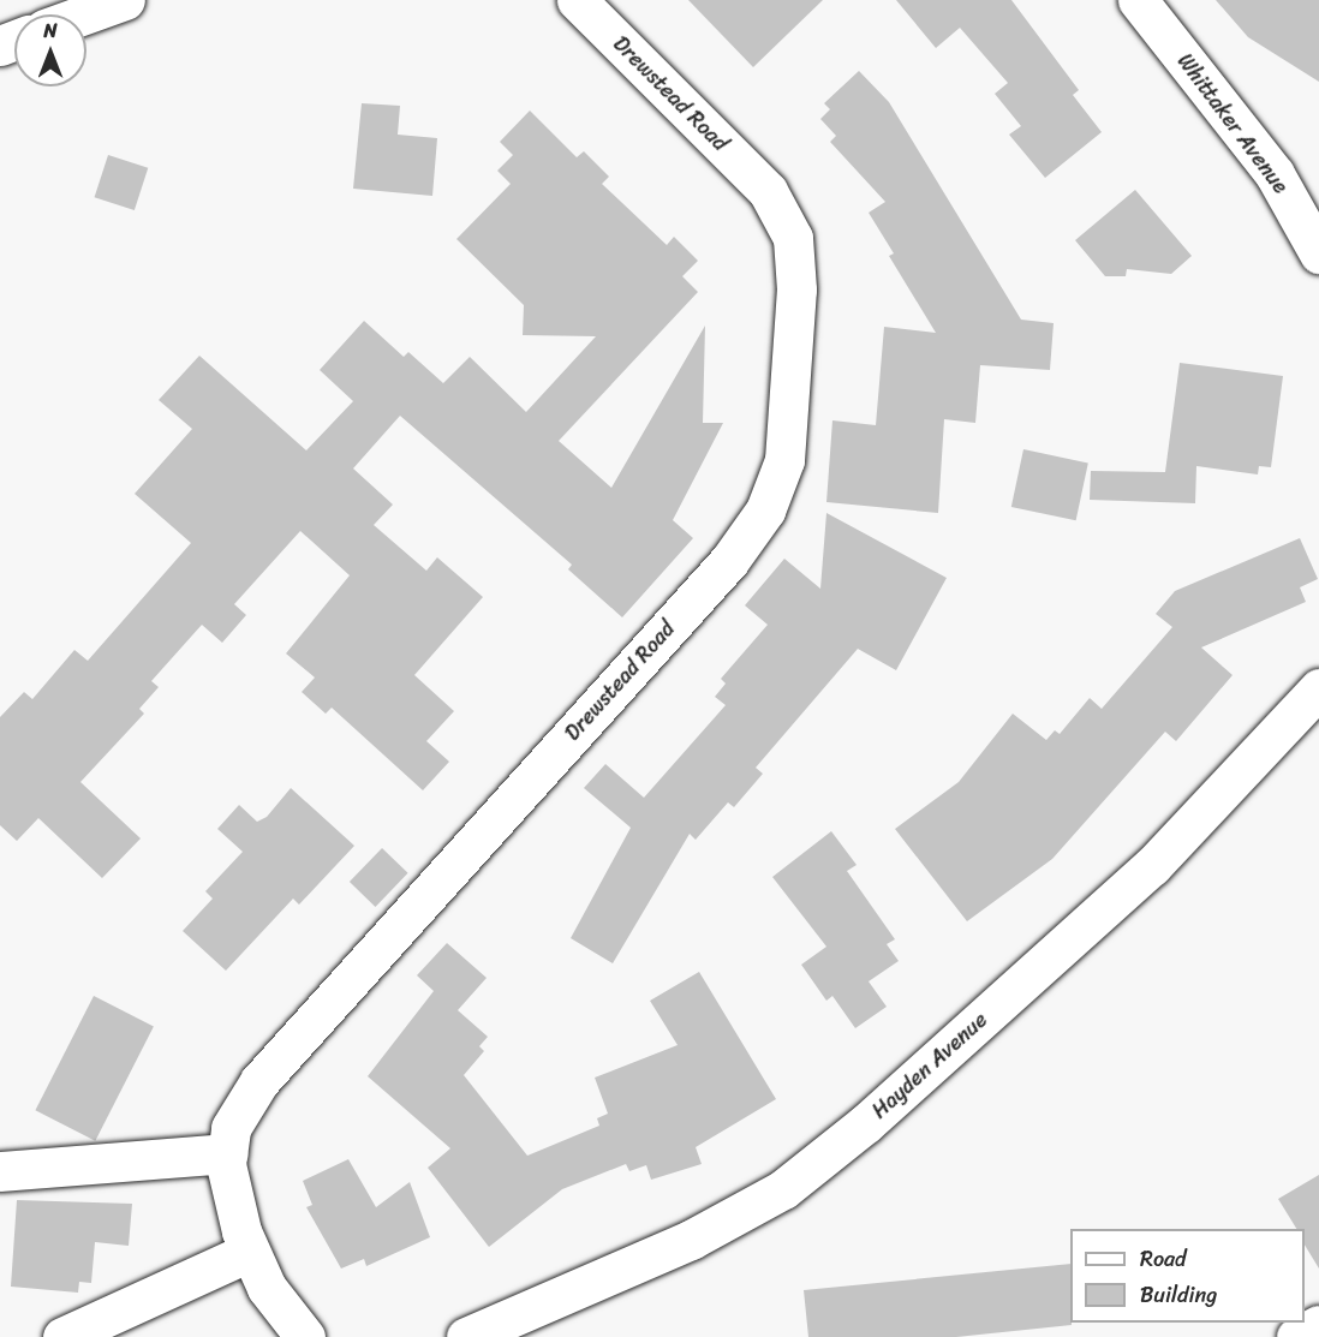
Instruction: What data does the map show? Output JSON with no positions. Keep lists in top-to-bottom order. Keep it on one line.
{"streets":{"street":["Drewstead Road","Whittaker Avenue","Hayden Avenue"]},"legend":["Road","Building"],"north":"top"}
